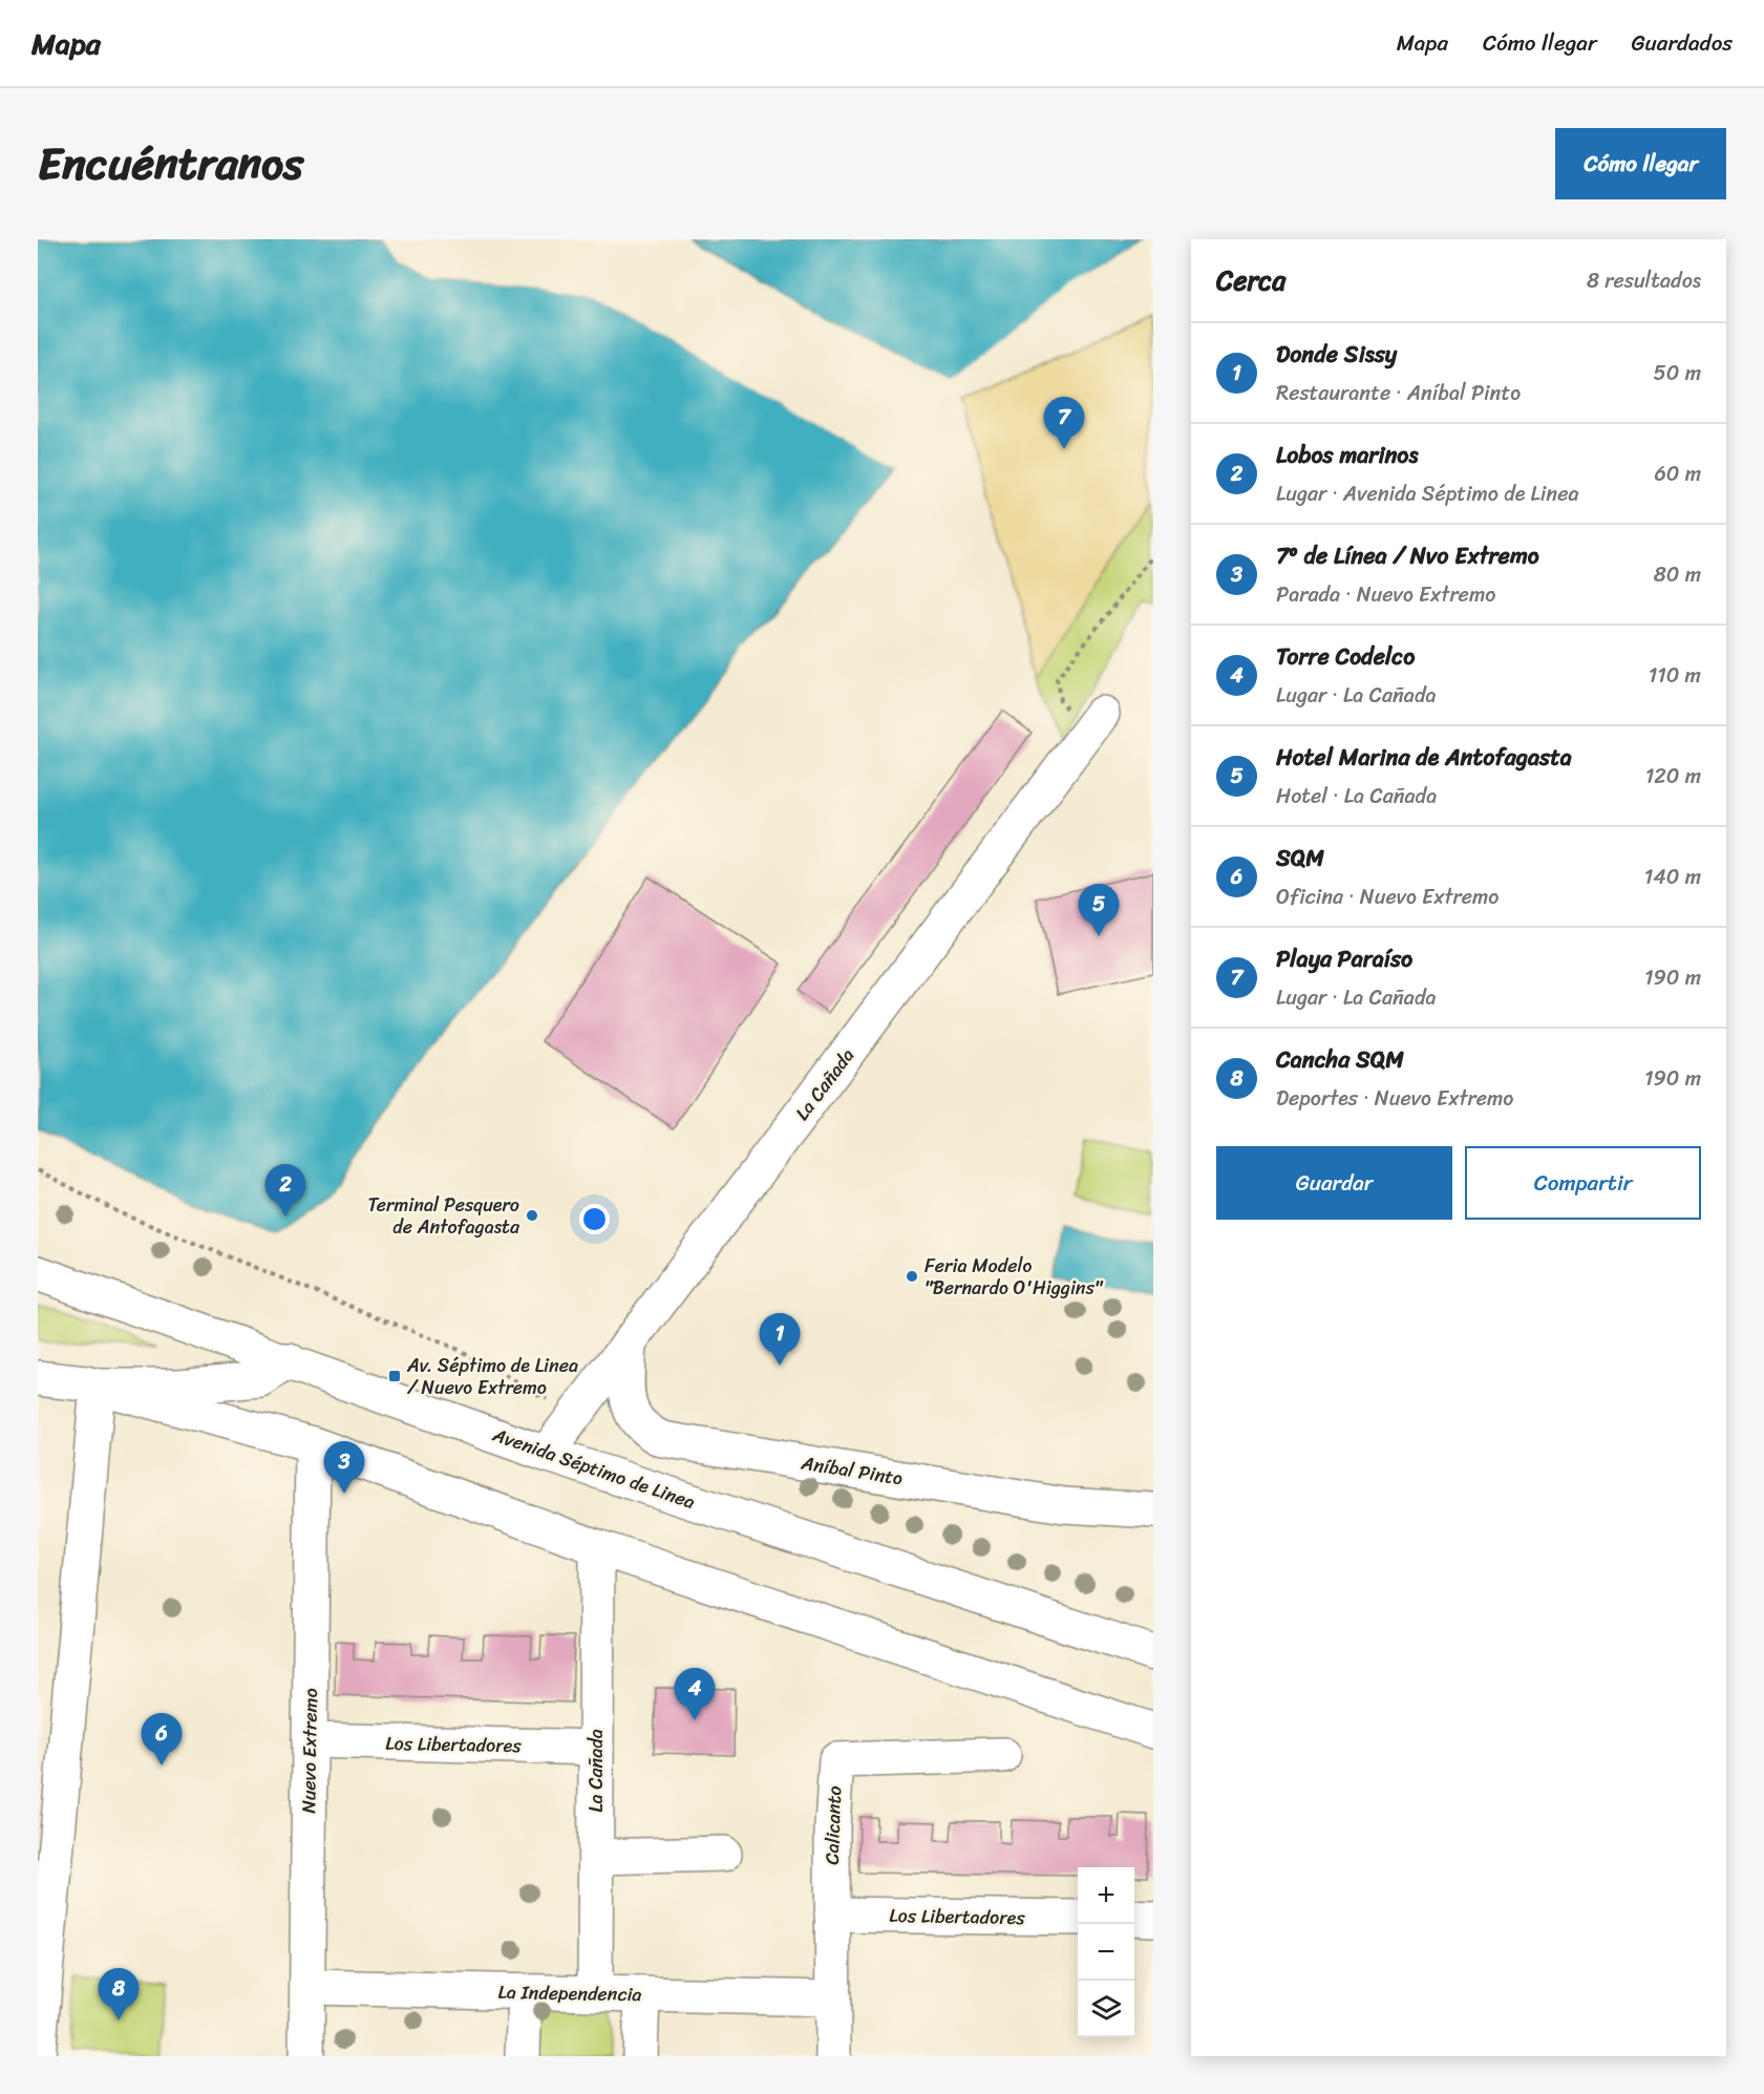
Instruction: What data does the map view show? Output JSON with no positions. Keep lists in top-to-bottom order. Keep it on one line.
{"streets":{"main road":["La Cañada","Avenida Séptimo de Linea","Aníbal Pinto","Los Libertadores","Nuevo Extremo","Calicanto","La Independencia"]},"crossings":[["La Cañada","Avenida Séptimo de Linea"],["La Cañada","Aníbal Pinto"],["La Cañada","Los Libertadores"],["La Cañada","La Independencia"],["Los Libertadores","Nuevo Extremo"],["Los Libertadores","Calicanto"],["Nuevo Extremo","La Independencia"],["Calicanto","La Independencia"]],"places":{"other":["Terminal Pesquero de Antofagasta","Feria Modelo \"Bernardo O'Higgins\""],"transit":["Av. Séptimo de Linea / Nuevo Extremo"]},"page":{"header":"Mapa","nav":["Mapa","Cómo llegar","Guardados"],"title":"Encuéntranos","buttons":["Cómo llegar",["Guardar","Compartir"]],"heading":["Cerca","8 resultados"],"list":[{"mark":"1","name":"Donde Sissy","note":"Restaurante · Aníbal Pinto","value":"50 m"},{"mark":"2","name":"Lobos marinos","note":"Lugar · Avenida Séptimo de Linea","value":"60 m"},{"mark":"3","name":"7º de Línea / Nvo Extremo","note":"Parada · Nuevo Extremo","value":"80 m"},{"mark":"4","name":"Torre Codelco","note":"Lugar · La Cañada","value":"110 m"},{"mark":"5","name":"Hotel Marina de Antofagasta","note":"Hotel · La Cañada","value":"120 m"},{"mark":"6","name":"SQM","note":"Oficina · Nuevo Extremo","value":"140 m"},{"mark":"7","name":"Playa Paraíso","note":"Lugar · La Cañada","value":"190 m"},{"mark":"8","name":"Cancha SQM","note":"Deportes · Nuevo Extremo","value":"190 m"}],"pins":["7","5","2","1","3","4","6","8"],"map_buttons":["+","−"]}}
